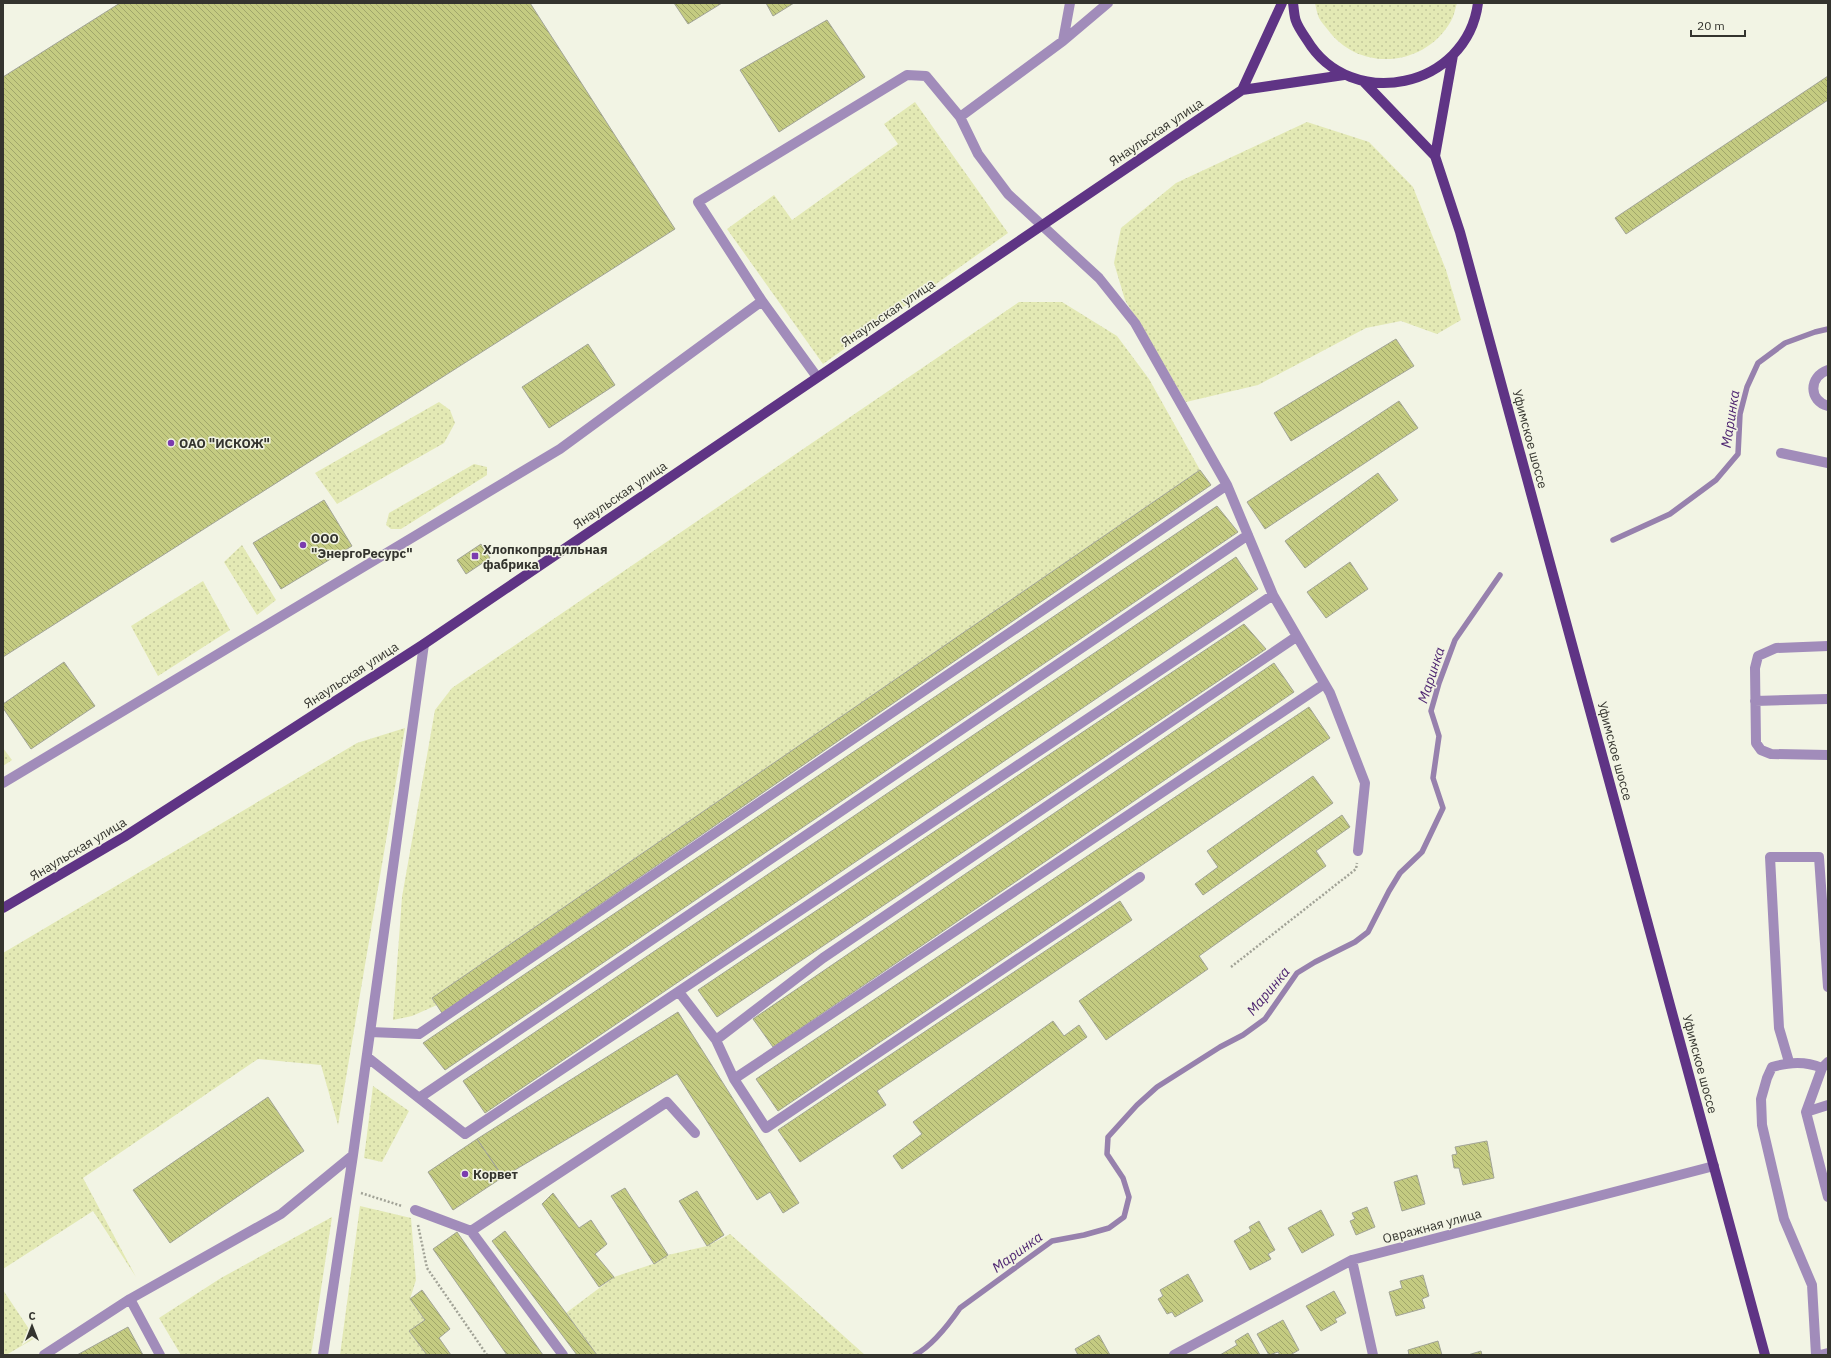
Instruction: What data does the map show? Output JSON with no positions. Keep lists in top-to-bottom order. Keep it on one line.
{"streets":{"main road":["Янаульская улица","Уфимское шоссе"],"street":["Овражная улица"]},"crossings":[["Уфимское шоссе","Овражная улица"]],"water":["Маринка"],"places":{"other":["ОАО \"ИСКОЖ\"","ООО \"ЭнергоРесурс\"","Корвет"],"transit":["Хлопкопрядильная фабрика"]},"scale_bar":"20 m","north":"top"}
